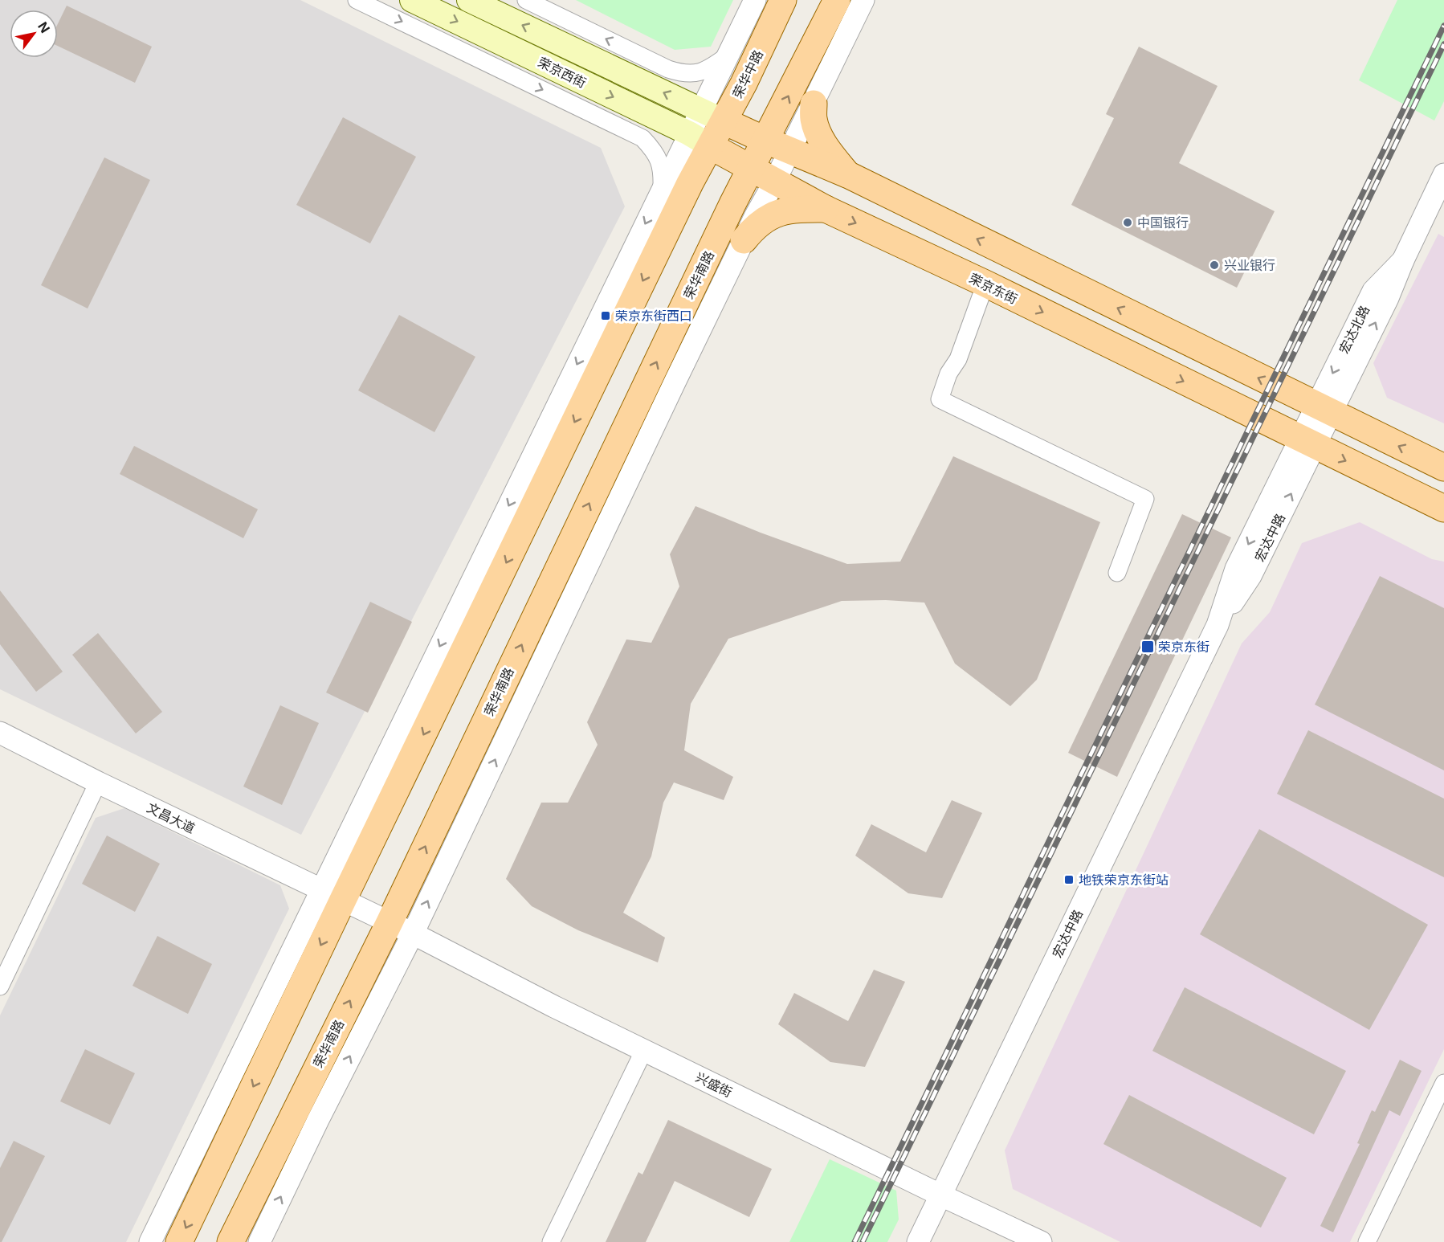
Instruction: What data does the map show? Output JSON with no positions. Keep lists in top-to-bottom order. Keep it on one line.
{"streets":{"main road":["荣京西街","荣华中路","荣华南路","荣京东街"],"street":["宏达北路","宏达中路","文昌大道","兴盛街"]},"crossings":[["荣京西街","荣华中路"],["荣京西街","荣京东街"],["荣华中路","荣京东街"],["荣华南路","荣京东街"],["荣华南路","文昌大道"],["荣华南路","兴盛街"],["荣京东街","宏达北路"],["荣京东街","宏达中路"],["宏达北路","宏达中路"],["宏达中路","兴盛街"],["文昌大道","兴盛街"]],"places":{"other":["中国银行","兴业银行"],"transit":["荣京东街西口","荣京东街","地铁荣京东街站"]},"north":"top right"}
